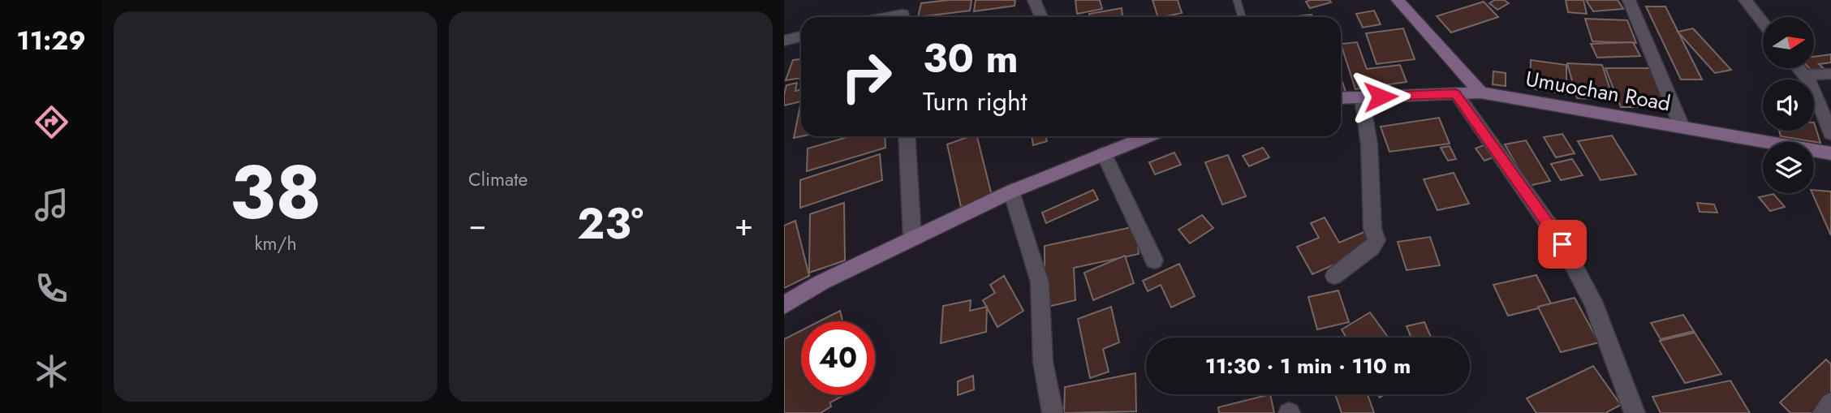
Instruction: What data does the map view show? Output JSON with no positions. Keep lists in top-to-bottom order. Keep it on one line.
{"streets":{"street":["Umuochan Road"]},"north":"right","page":{"tabs":"11:29","tile":[["38","km/h"],"Climate"],"turn":["30 m","Turn right"],"heat":["−","23°","+"],"limit":"40","trip":"11:30 · 1 min · 110 m"}}
